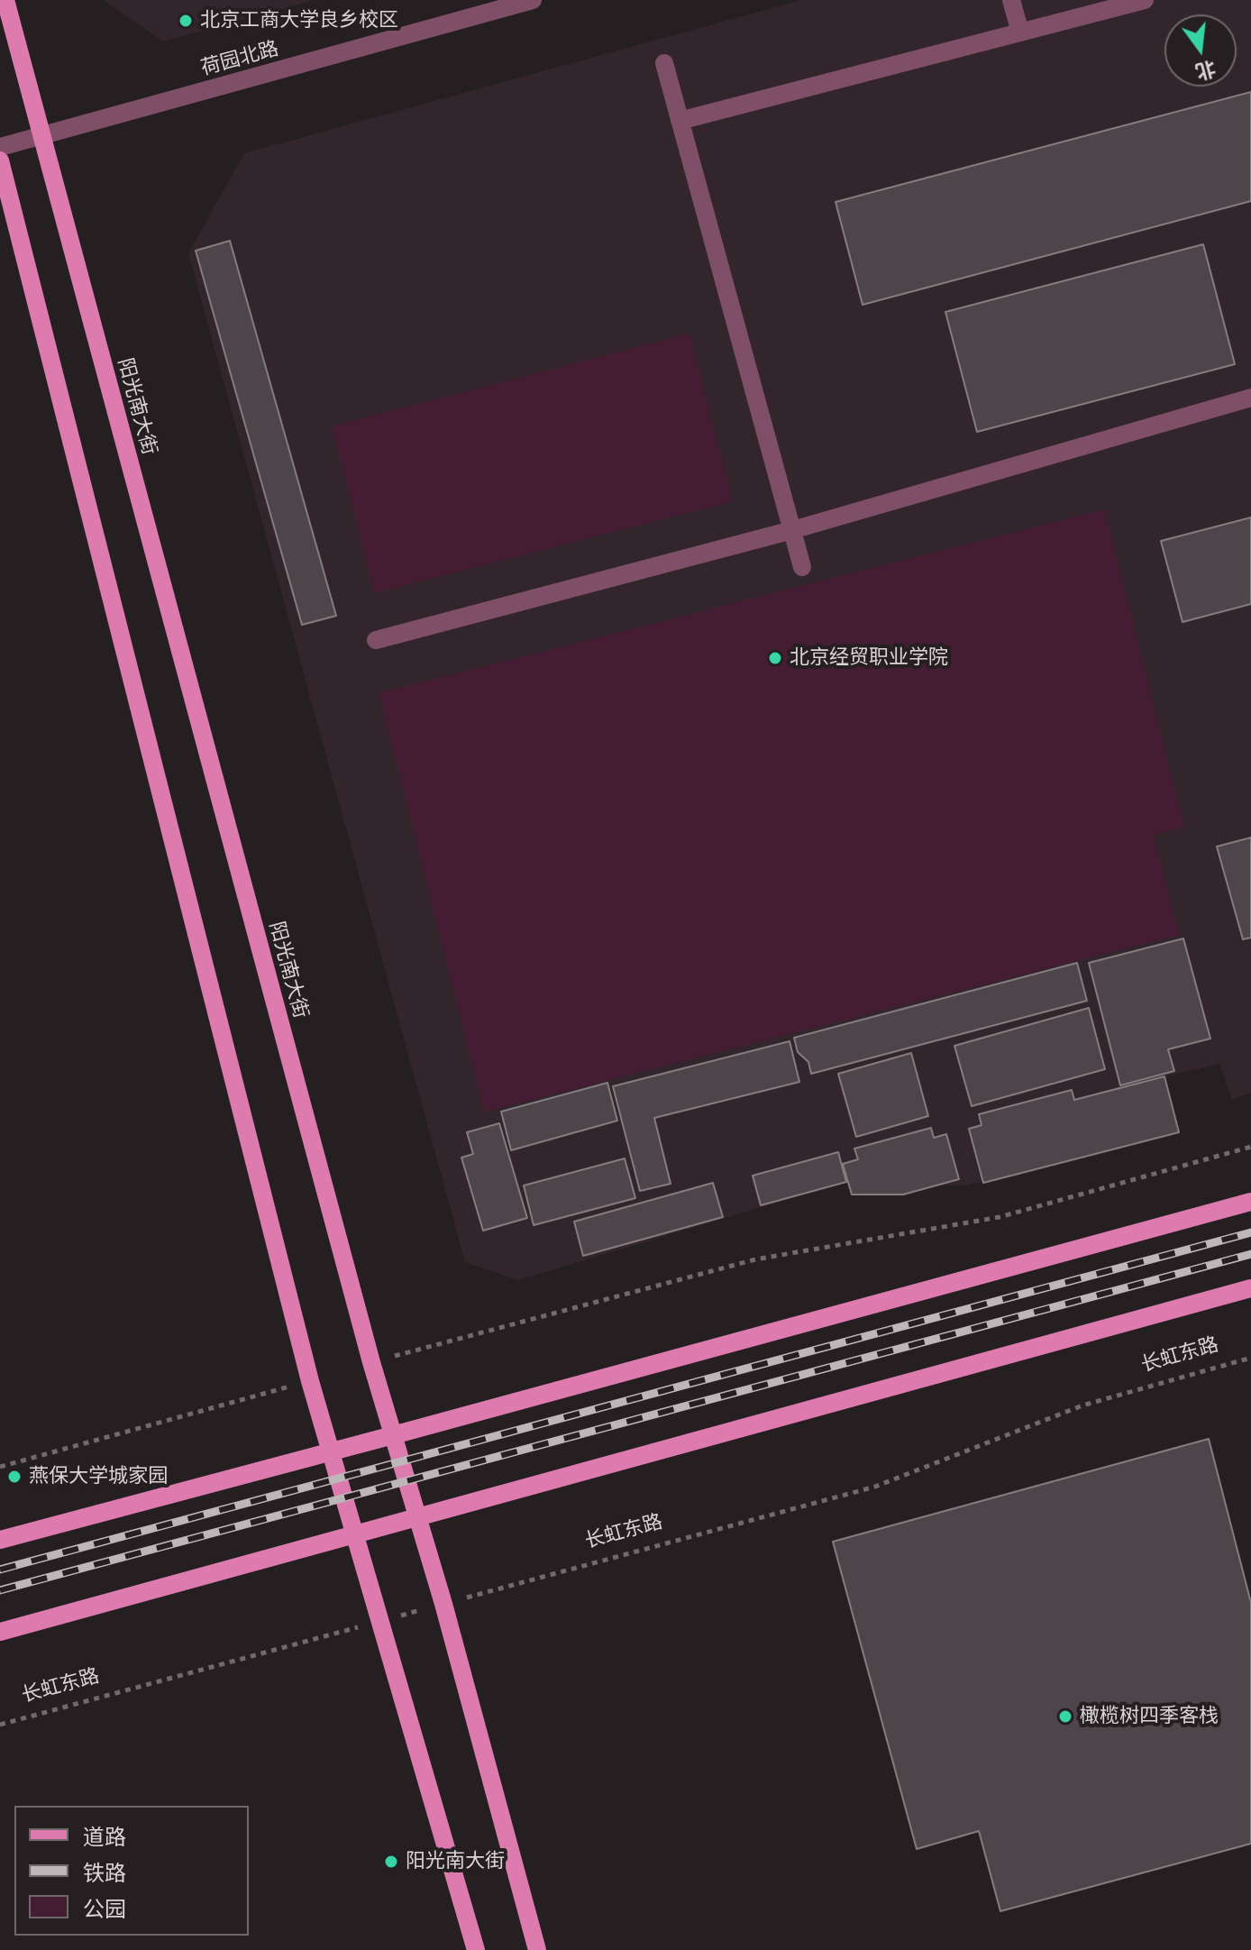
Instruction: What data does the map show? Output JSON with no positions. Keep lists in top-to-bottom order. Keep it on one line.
{"streets":{"main road":["阳光南大街"],"street":["荷园北路"],"path":["长虹东路"]},"crossings":[["荷园北路","阳光南大街"],["阳光南大街","长虹东路"]],"places":["北京工商大学良乡校区","北京经贸职业学院","燕保大学城家园","橄榄树四季客栈","阳光南大街"],"legend":["道路","铁路","公园"],"north":"bottom"}
